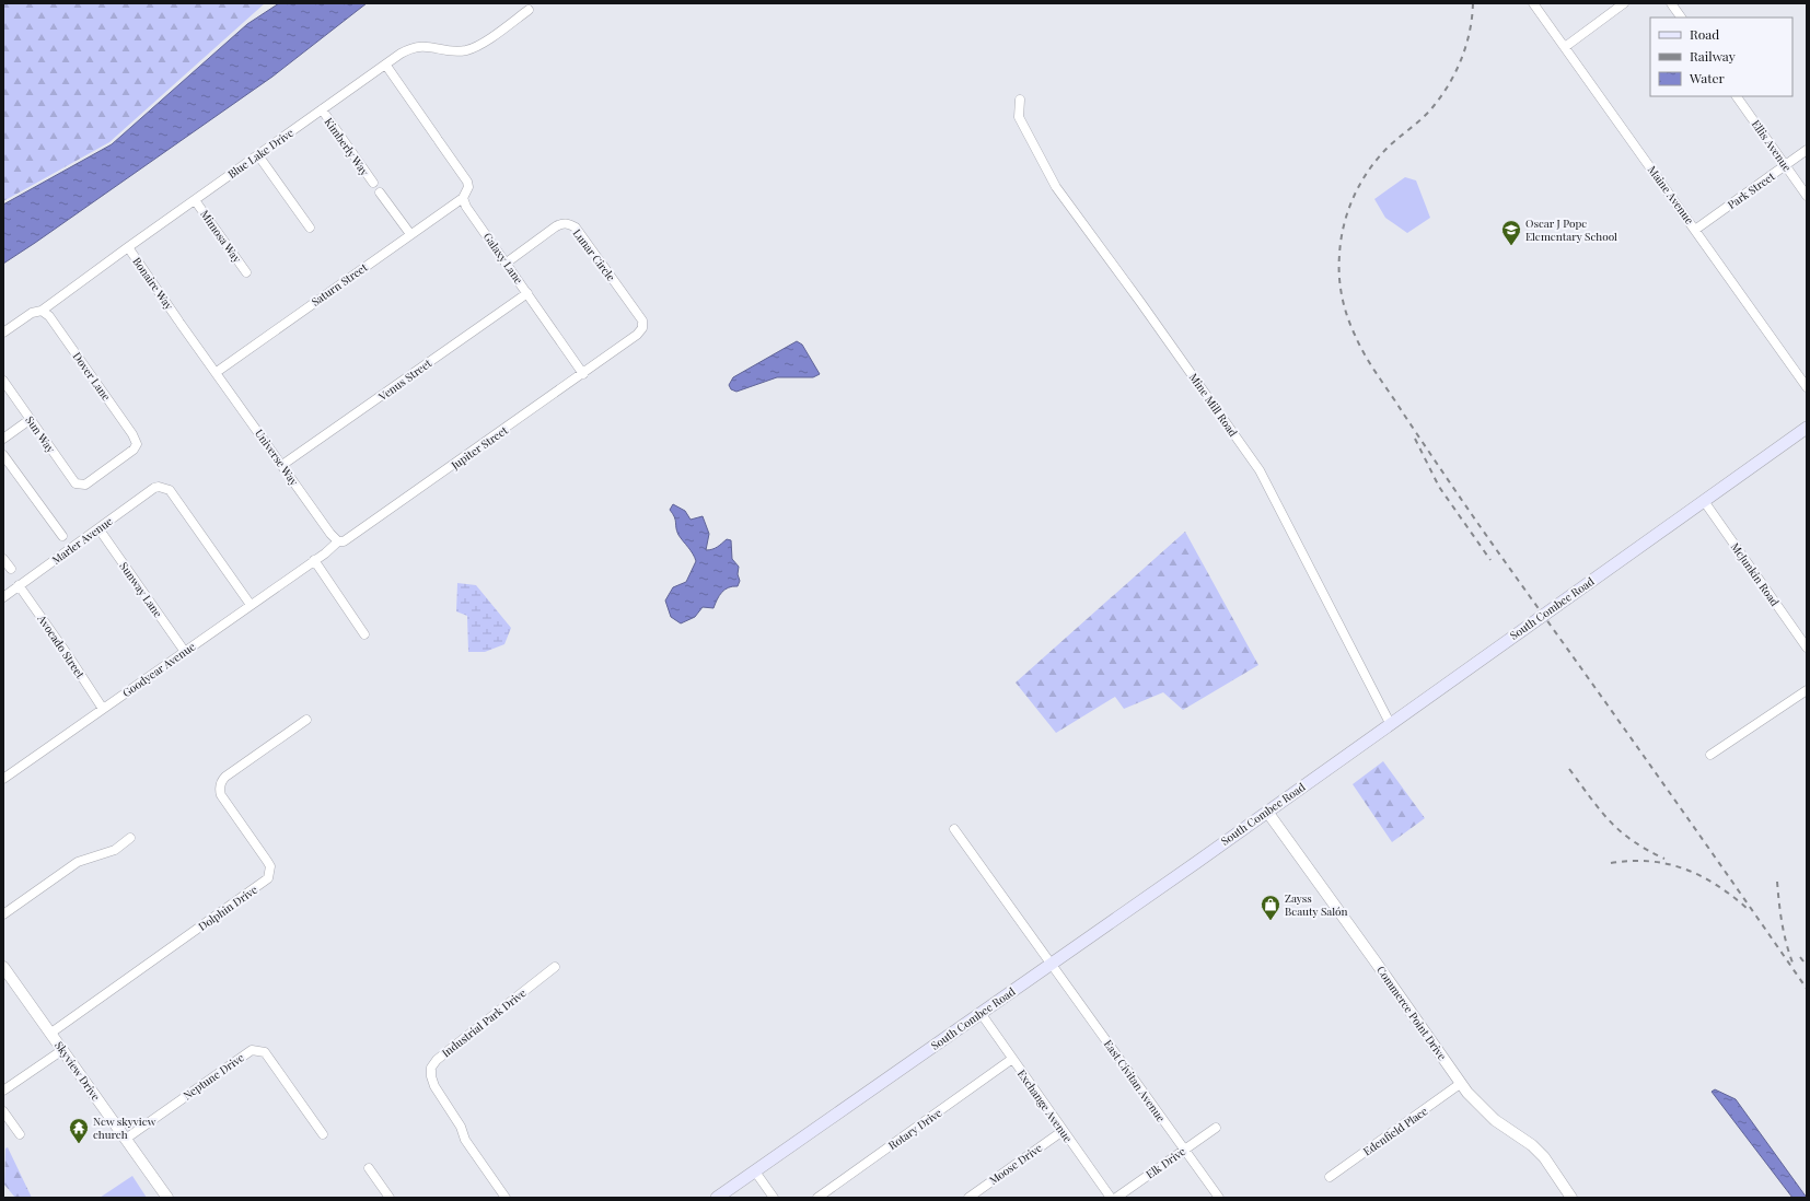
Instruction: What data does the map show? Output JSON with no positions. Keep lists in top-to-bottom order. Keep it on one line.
{"streets":{"main road":["South Combee Road"],"street":["Ellis Avenue","Kimberly Way","Blue Lake Drive","Park Street","Maine Avenue","Mimosa Way","Lunar Circle","Galaxy Lane","Bonaire Way","Saturn Street","Dover Lane","Venus Street","Mine Mill Road","Sun Way","Jupiter Street","Universe Way","Marler Avenue","McJunkin Road","Sunway Lane","Avocado Street","Goodyear Avenue","Dolphin Drive","Commerce Point Drive","Industrial Park Drive","Skyview Drive","Neptune Drive","East Civitan Avenue","Exchange Avenue","Rotary Drive","Edenfield Place","Elk Drive","Moose Drive"]},"crossings":[["Ellis Avenue","Park Street"],["Kimberly Way","Blue Lake Drive"],["Blue Lake Drive","Mimosa Way"],["Blue Lake Drive","Bonaire Way"],["Blue Lake Drive","Dover Lane"],["Park Street","Maine Avenue"],["Lunar Circle","Galaxy Lane"],["Lunar Circle","Jupiter Street"],["Galaxy Lane","Saturn Street"],["Galaxy Lane","Venus Street"],["Galaxy Lane","Jupiter Street"],["Bonaire Way","Saturn Street"],["Bonaire Way","Universe Way"],["Saturn Street","Universe Way"],["Dover Lane","Sun Way"],["Venus Street","Universe Way"],["Mine Mill Road","South Combee Road"],["Jupiter Street","Universe Way"],["Jupiter Street","Goodyear Avenue"],["Marler Avenue","Sunway Lane"],["Marler Avenue","Avocado Street"],["Marler Avenue","Goodyear Avenue"],["McJunkin Road","South Combee Road"],["Sunway Lane","Goodyear Avenue"],["South Combee Road","Commerce Point Drive"],["South Combee Road","East Civitan Avenue"],["South Combee Road","Exchange Avenue"],["Avocado Street","Goodyear Avenue"],["Dolphin Drive","Skyview Drive"],["Commerce Point Drive","Edenfield Place"],["Skyview Drive","Neptune Drive"],["East Civitan Avenue","Elk Drive"],["Exchange Avenue","Rotary Drive"],["Exchange Avenue","Moose Drive"]],"places":{"school or university":["Oscar J Pope Elementary School"],"shop":["Zayss Beauty Salón"],"temple":["New skyview church"]},"legend":["Road","Railway","Water"]}
